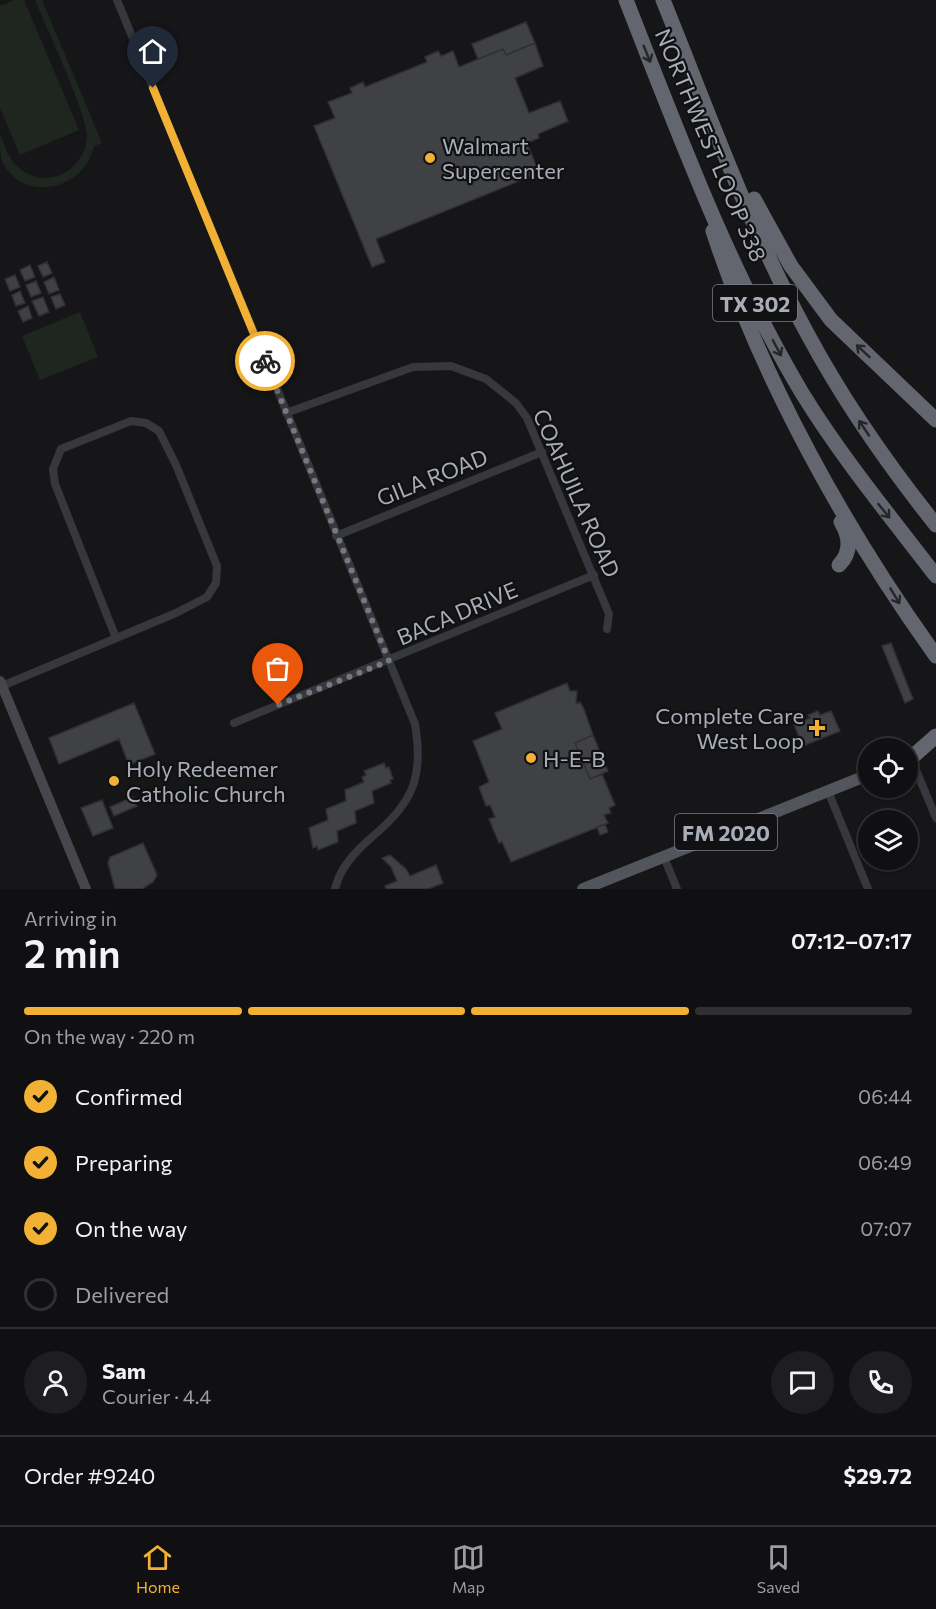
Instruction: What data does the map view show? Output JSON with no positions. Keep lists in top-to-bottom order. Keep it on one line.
{"streets":{"highway":["NORTHWEST LOOP 338","TX 302"],"main road":["FM 2020"],"street":["GILA ROAD","COAHUILA ROAD","BACA DRIVE"]},"crossings":[["GILA ROAD","COAHUILA ROAD"],["COAHUILA ROAD","BACA DRIVE"]],"places":{"other":["Walmart Supercenter","H-E-B","Holy Redeemer Catholic Church"],"health":["Complete Care West Loop"]},"page":{"heading":["2 min","Arriving in","07:12–07:17"],"panel":["Sam","Courier · 4.4","Order #9240","$29.72"],"bar":"On the way · 220 m","list":[["Confirmed","06:44"],["Preparing","06:49"],["On the way","07:07"],"Delivered"],"tabs":["Home","Map","Saved"]}}
